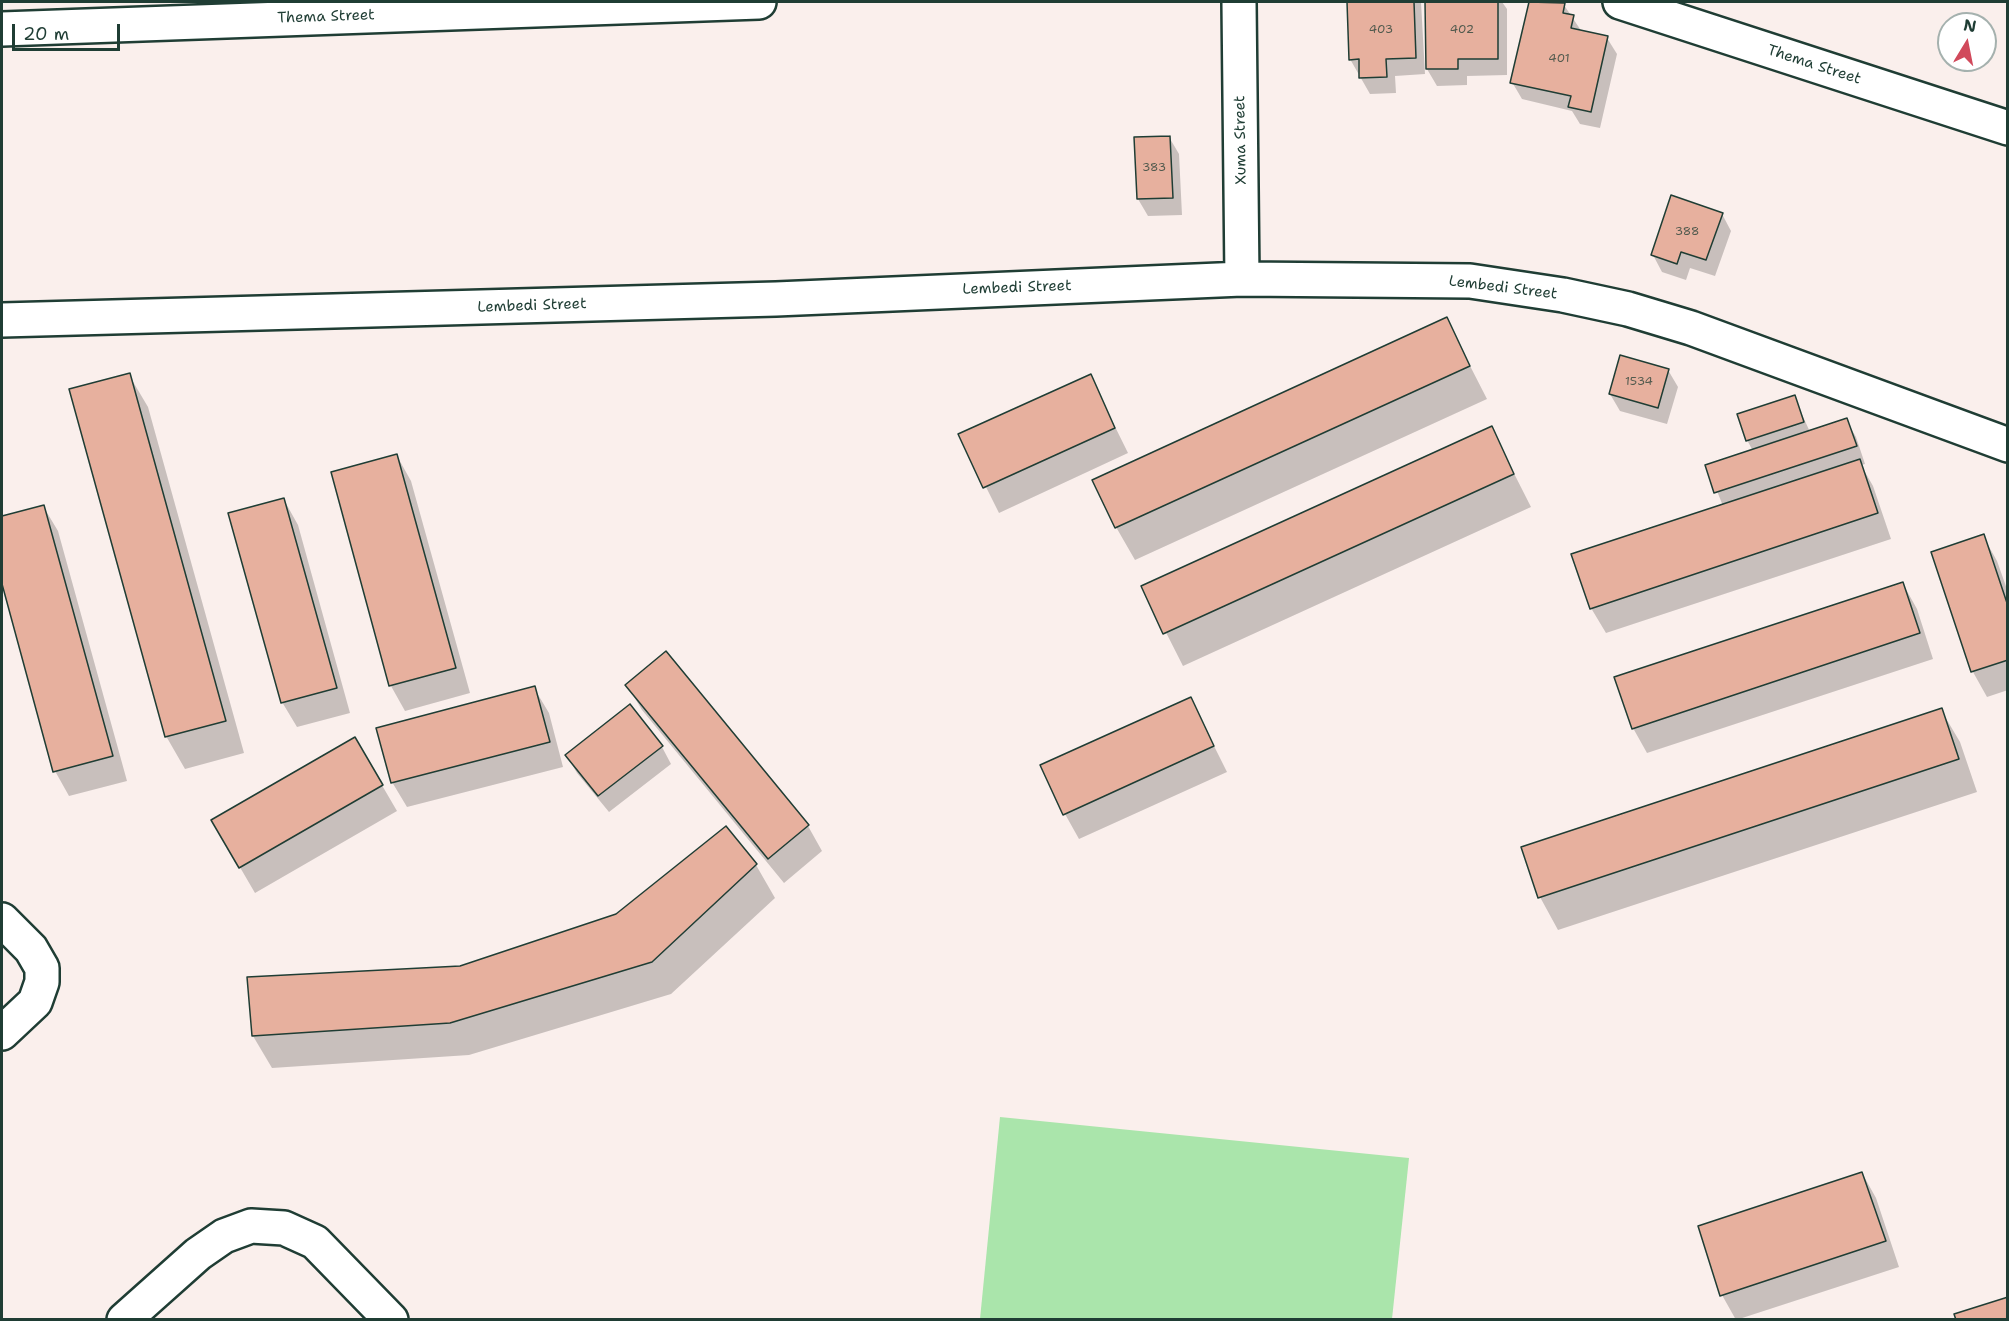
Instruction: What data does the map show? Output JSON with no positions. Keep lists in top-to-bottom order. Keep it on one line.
{"streets":{"street":["Thema Street","Xuma Street","Lembedi Street"]},"crossings":[["Xuma Street","Lembedi Street"]],"house_numbers":["403","402","401","383","388","1534"],"scale_bar":"20 m","north":"top"}
